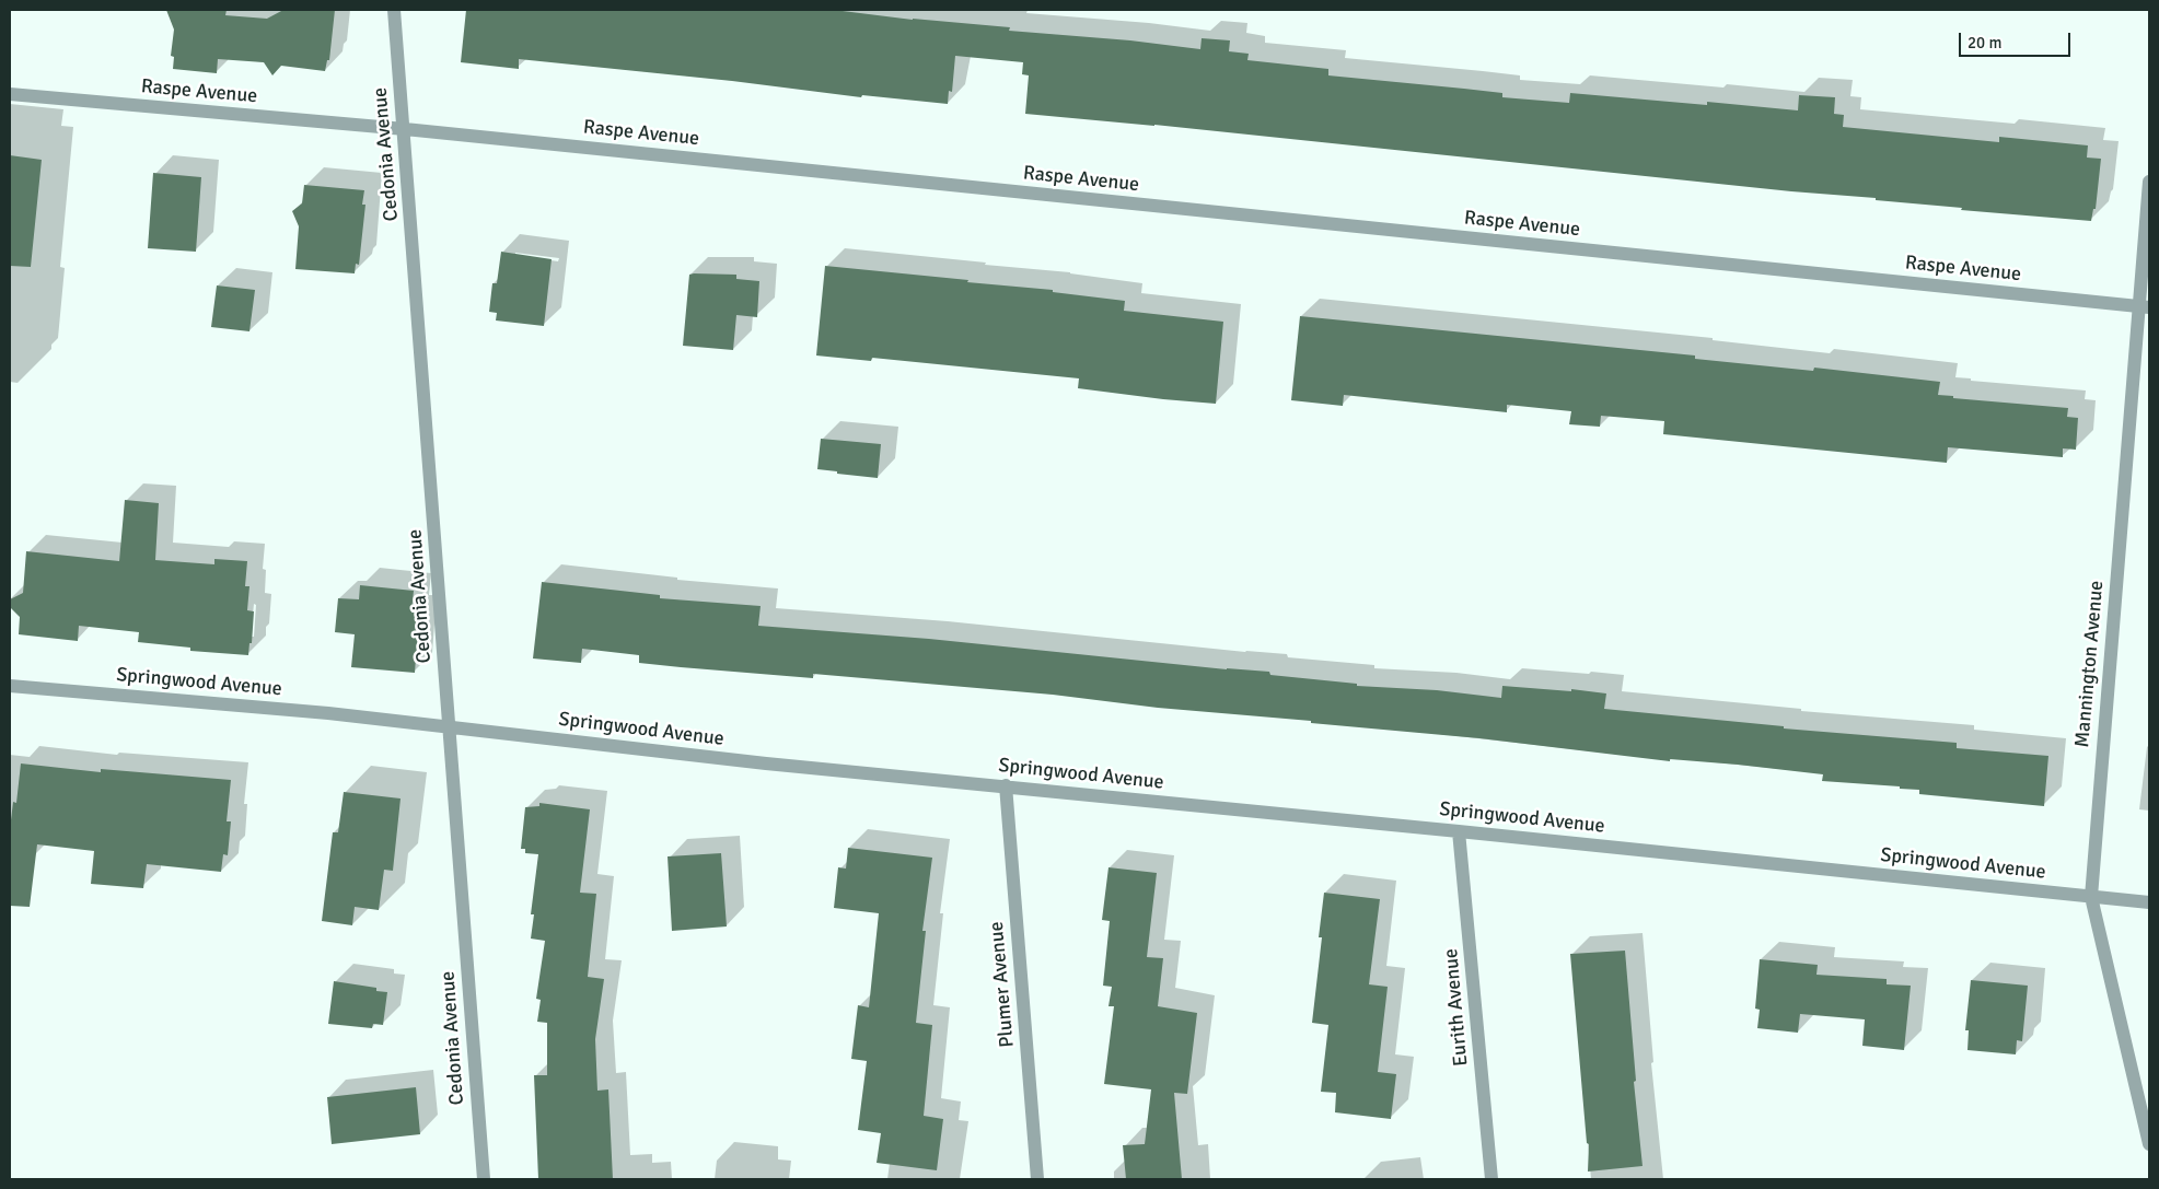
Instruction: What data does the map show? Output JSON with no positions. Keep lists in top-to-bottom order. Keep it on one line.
{"streets":{"street":["Raspe Avenue","Cedonia Avenue","Mannington Avenue","Springwood Avenue","Plumer Avenue","Eurith Avenue"]},"crossings":[["Raspe Avenue","Cedonia Avenue"],["Raspe Avenue","Mannington Avenue"],["Cedonia Avenue","Springwood Avenue"],["Mannington Avenue","Springwood Avenue"],["Springwood Avenue","Plumer Avenue"],["Springwood Avenue","Eurith Avenue"]],"scale_bar":"20 m"}
